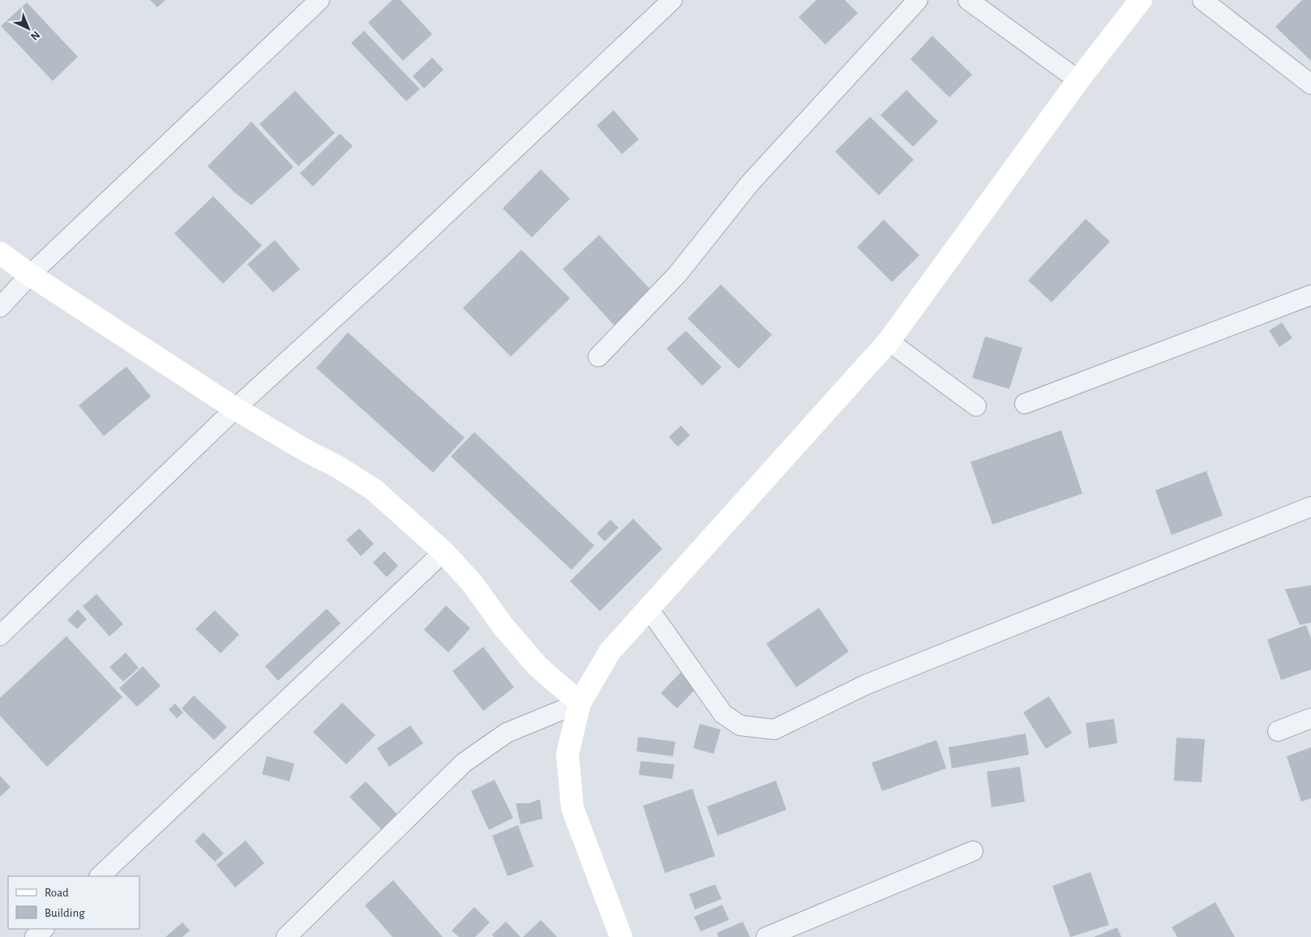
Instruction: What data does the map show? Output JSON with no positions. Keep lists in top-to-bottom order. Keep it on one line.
{"legend":["Road","Building"],"north":"bottom right"}
